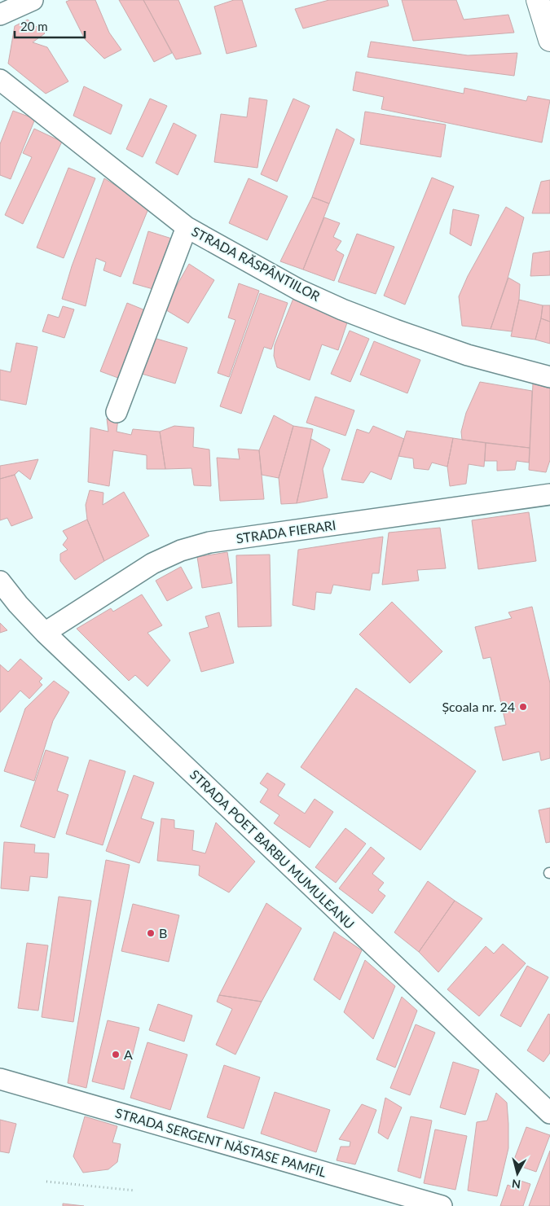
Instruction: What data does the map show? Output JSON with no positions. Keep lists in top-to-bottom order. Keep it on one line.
{"streets":{"street":["STRADA RĂSPÂNTIILOR","STRADA FIERARI","STRADA POET BARBU MUMULEANU","STRADA SERGENT NĂSTASE PAMFIL"]},"crossings":[["STRADA FIERARI","STRADA POET BARBU MUMULEANU"]],"places":["Școala nr. 24","B","A"],"scale_bar":"20 m","north":"bottom"}
